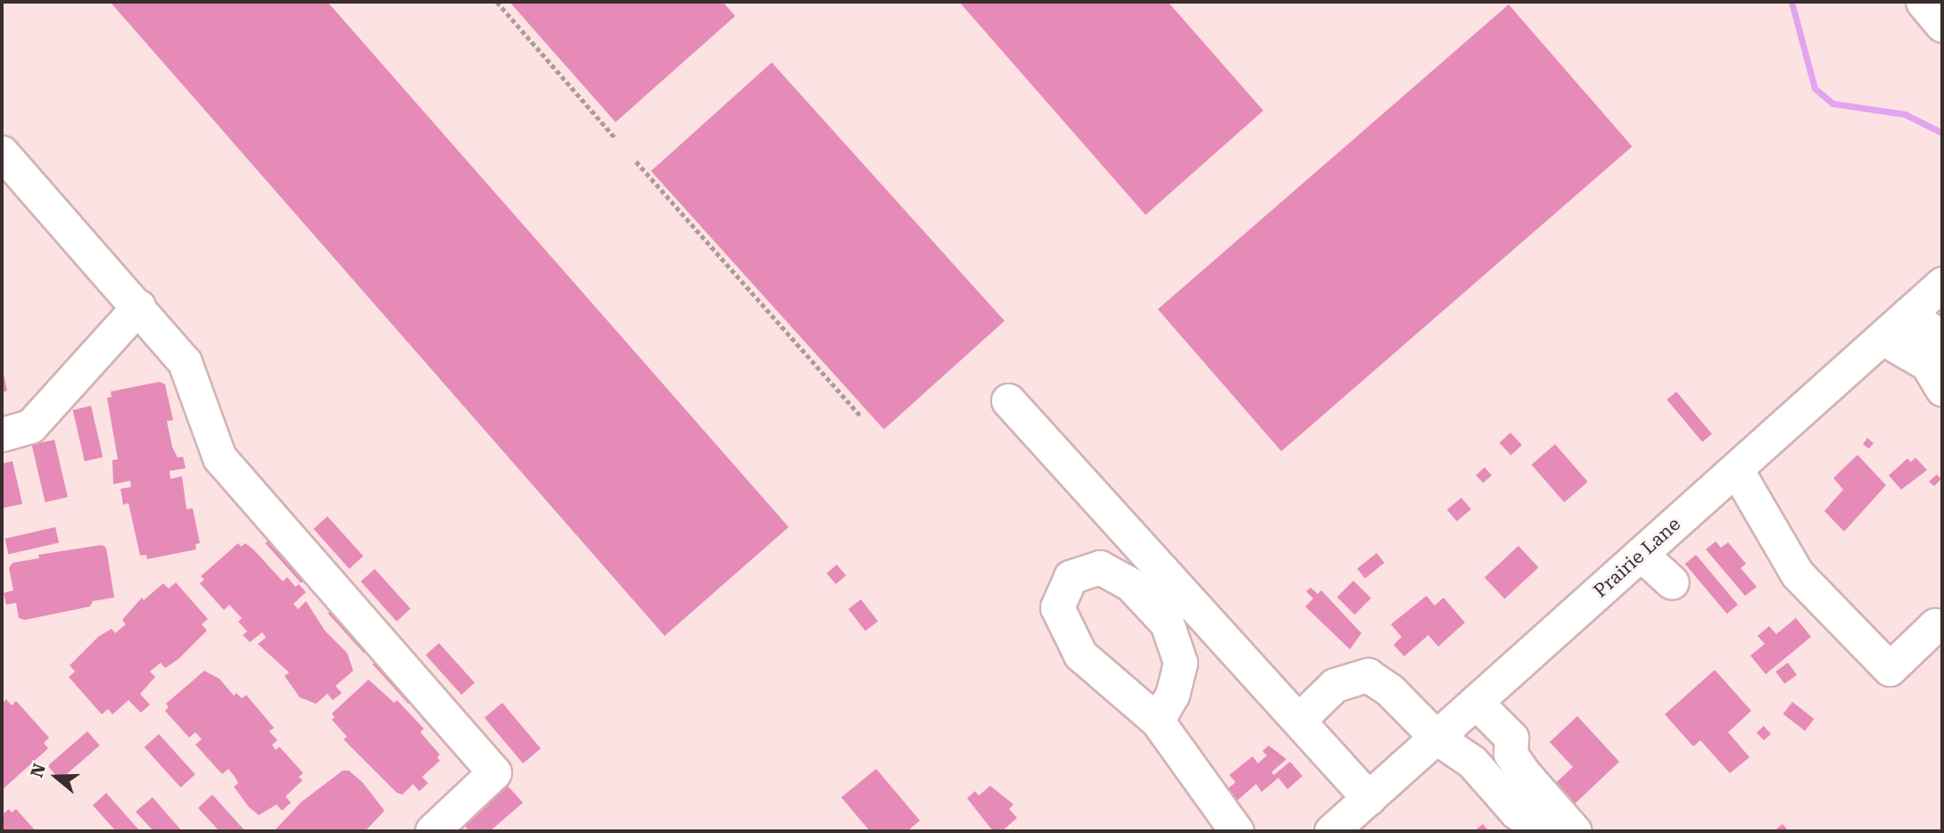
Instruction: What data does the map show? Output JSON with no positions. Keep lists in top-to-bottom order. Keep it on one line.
{"streets":{"street":["Prairie Lane"]},"north":"left"}
